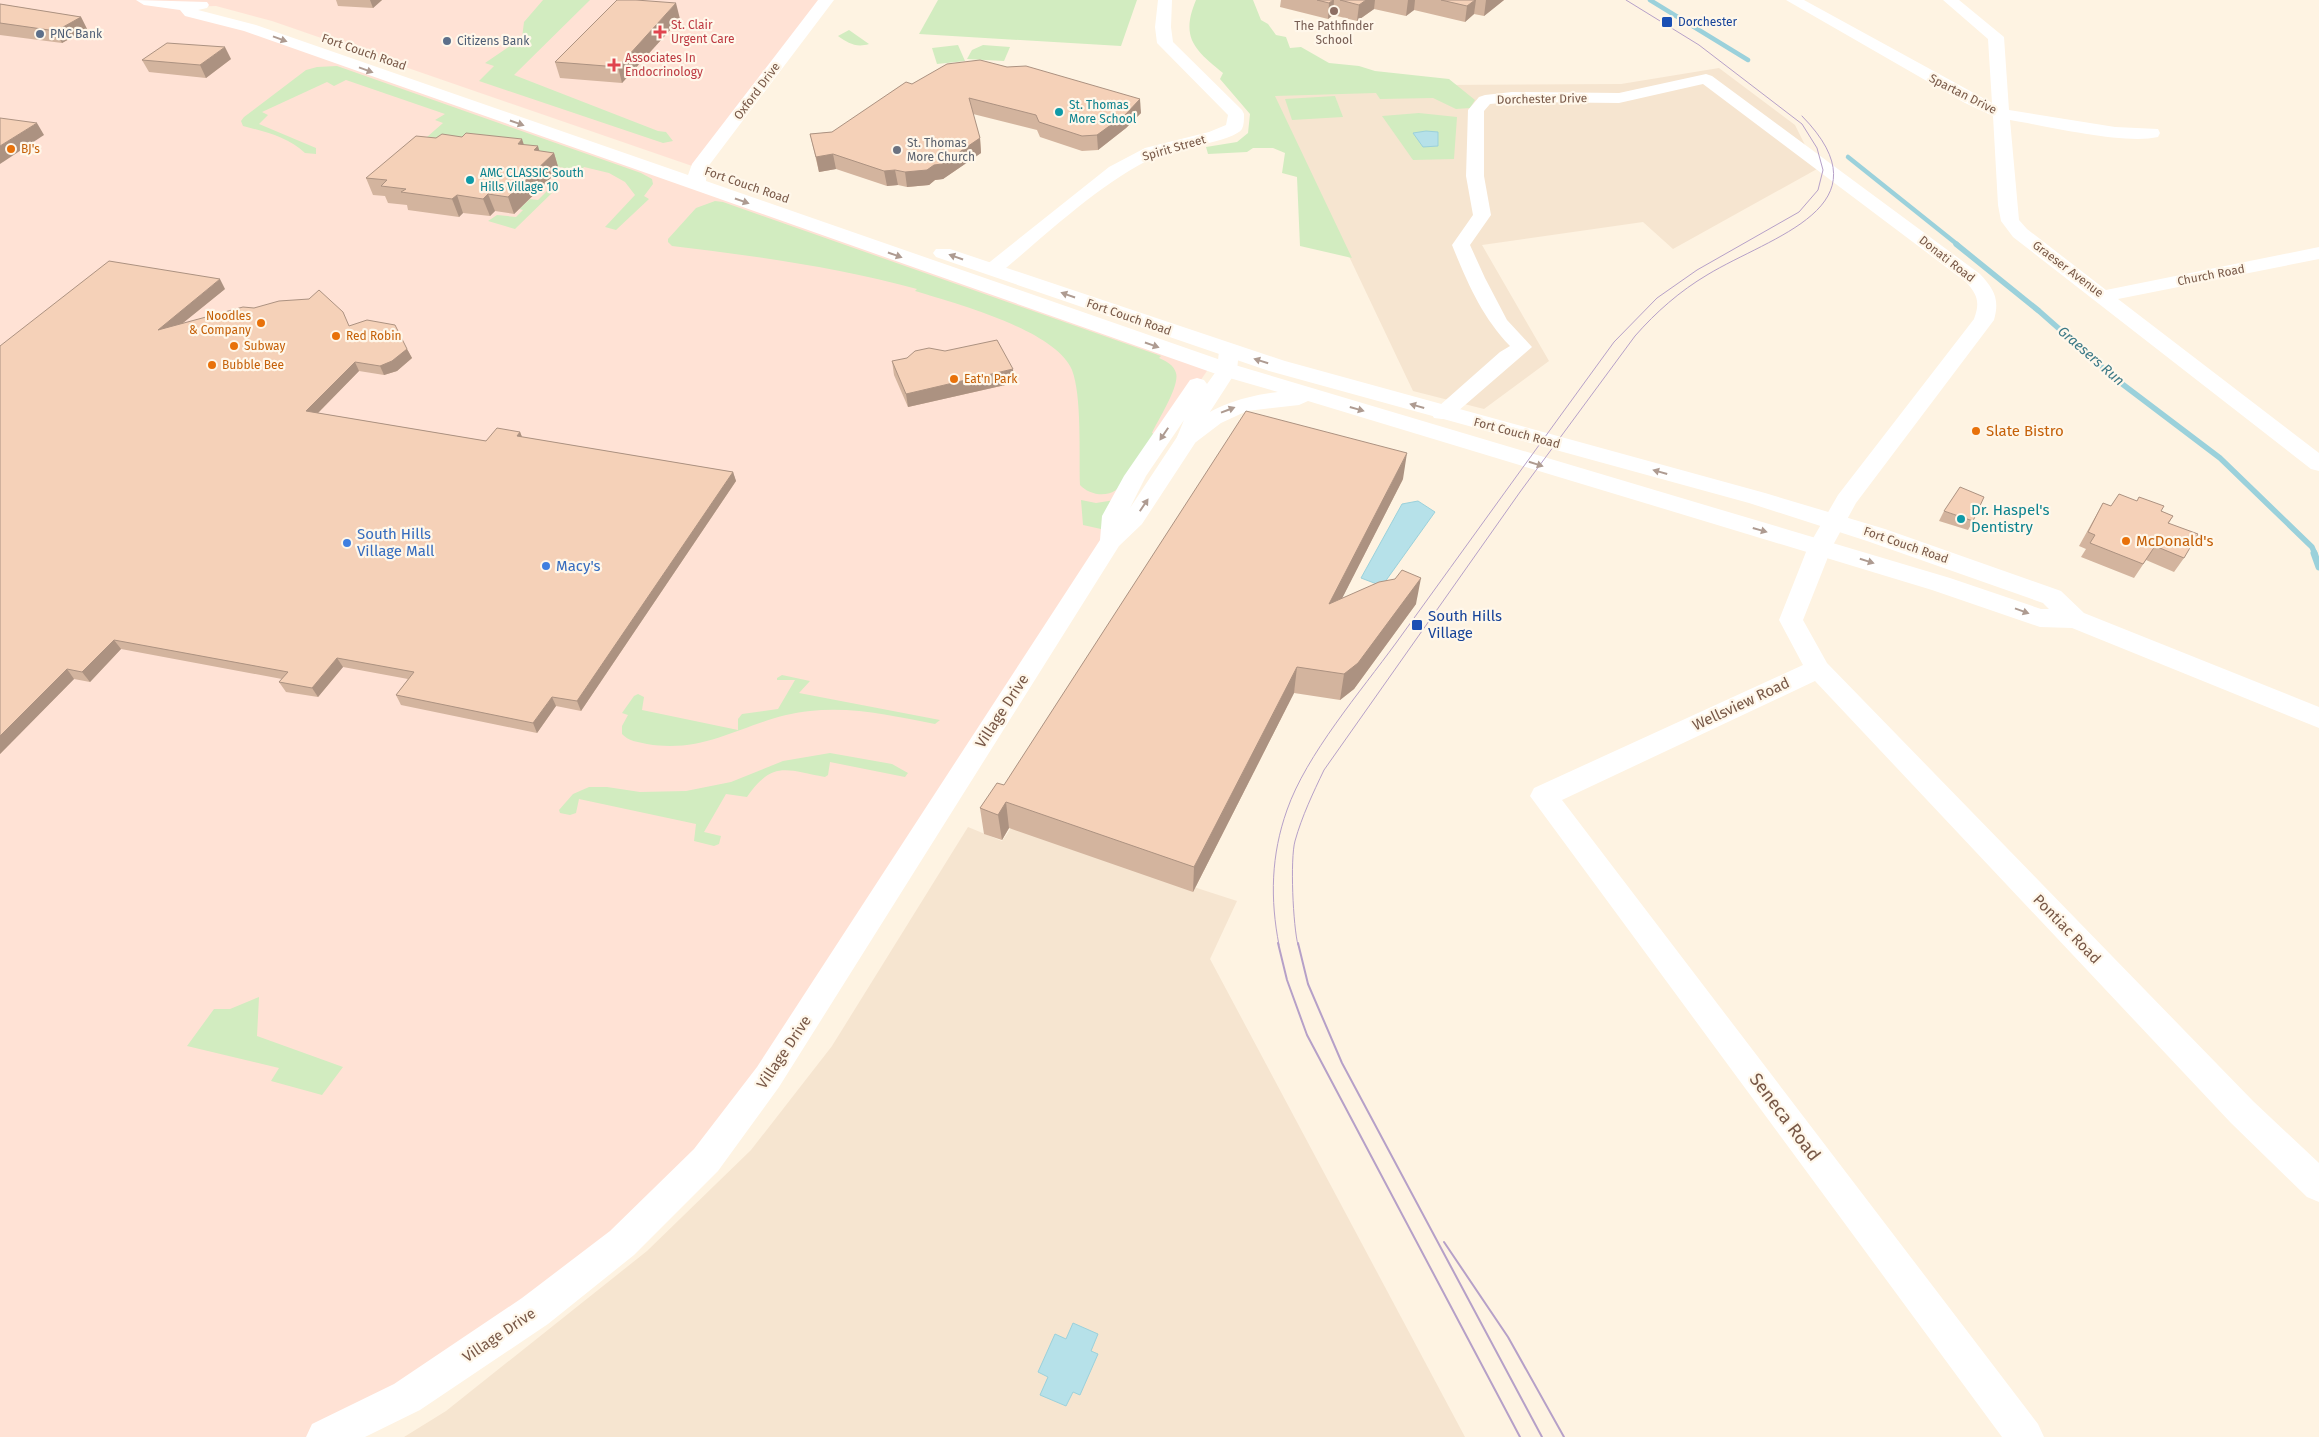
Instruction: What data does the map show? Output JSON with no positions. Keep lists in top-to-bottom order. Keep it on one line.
{"streets":{"street":["Fort Couch Road","Oxford Drive","Spartan Drive","Dorchester Drive","Spirit Street","Donati Road","Graeser Avenue","Church Road","Wellsview Road","Village Drive","Pontiac Road","Seneca Road"]},"crossings":[["Fort Couch Road","Oxford Drive"],["Fort Couch Road","Dorchester Drive"],["Fort Couch Road","Spirit Street"],["Fort Couch Road","Donati Road"],["Fort Couch Road","Village Drive"],["Spartan Drive","Graeser Avenue"],["Dorchester Drive","Donati Road"],["Graeser Avenue","Church Road"],["Wellsview Road","Pontiac Road"],["Wellsview Road","Seneca Road"]],"water":["Graesers Run"],"places":{"other":["The Pathfinder School","PNC Bank","Citizens Bank","St. Thomas More School","BJ's","St. Thomas More Church","AMC CLASSIC South Hills Village 10","Noodles & Company","Red Robin","Subway","Bubble Bee","Eat'n Park","Slate Bistro","Dr. Haspel's Dentistry","McDonald's","South Hills Village Mall","Macy's"],"transit":["Dorchester","South Hills Village"],"health":["St. Clair Urgent Care","Associates In Endocrinology"]}}
